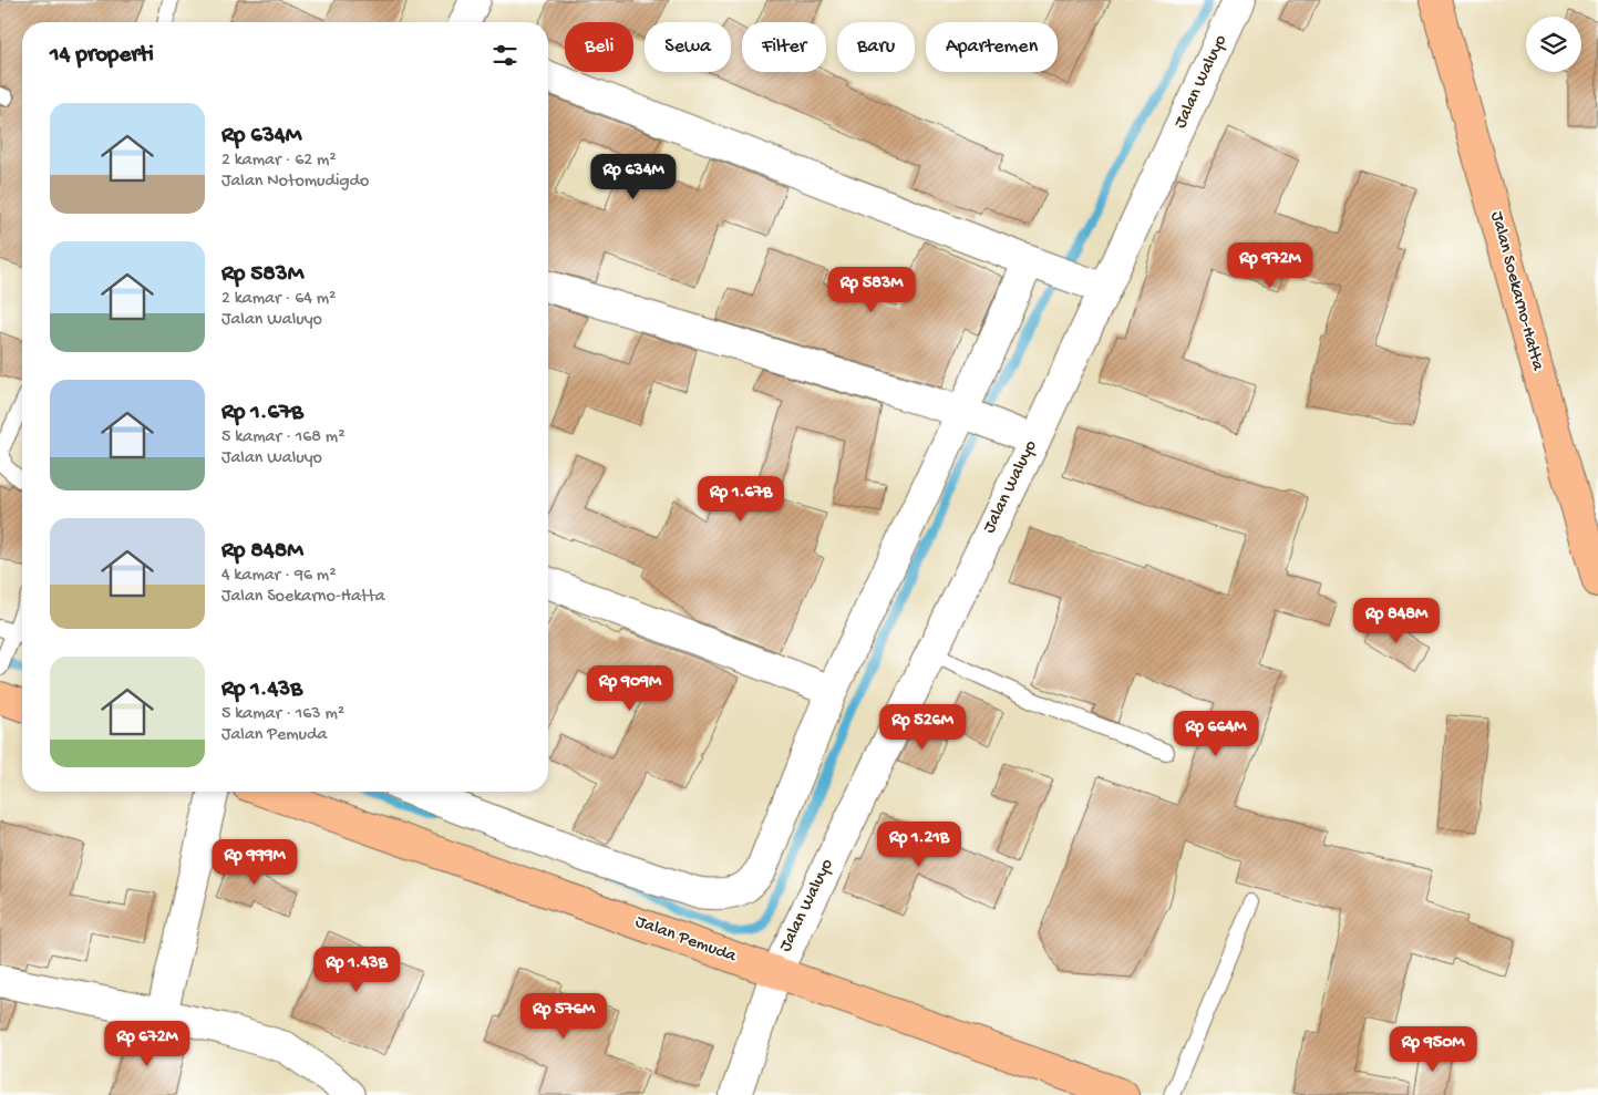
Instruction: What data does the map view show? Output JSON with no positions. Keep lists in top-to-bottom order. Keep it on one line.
{"streets":{"highway":["Jalan Soekarno-Hatta","Jalan Pemuda"],"street":["Jalan Waluyo"]},"crossings":[["Jalan Waluyo","Jalan Pemuda"]],"page":{"chip":["Beli","Sewa","Filter","Baru","Apartemen"],"heading":"14 properti","list":[{"name":"Rp 634M","note":"2 kamar · 62 m² · Jalan Notomudigdo"},{"name":"Rp 583M","note":"2 kamar · 64 m² · Jalan Waluyo"},{"name":"Rp 1.67B","note":"5 kamar · 168 m² · Jalan Waluyo"},{"name":"Rp 848M","note":"4 kamar · 96 m² · Jalan Soekarno-Hatta"},{"name":"Rp 1.43B","note":"5 kamar · 163 m² · Jalan Pemuda"}],"price":["Rp 634M","Rp 972M","Rp 583M","Rp 1.67B","Rp 848M","Rp 909M","Rp 526M","Rp 664M","Rp 1.21B","Rp 999M","Rp 1.43B","Rp 576M","Rp 672M","Rp 950M"]}}
